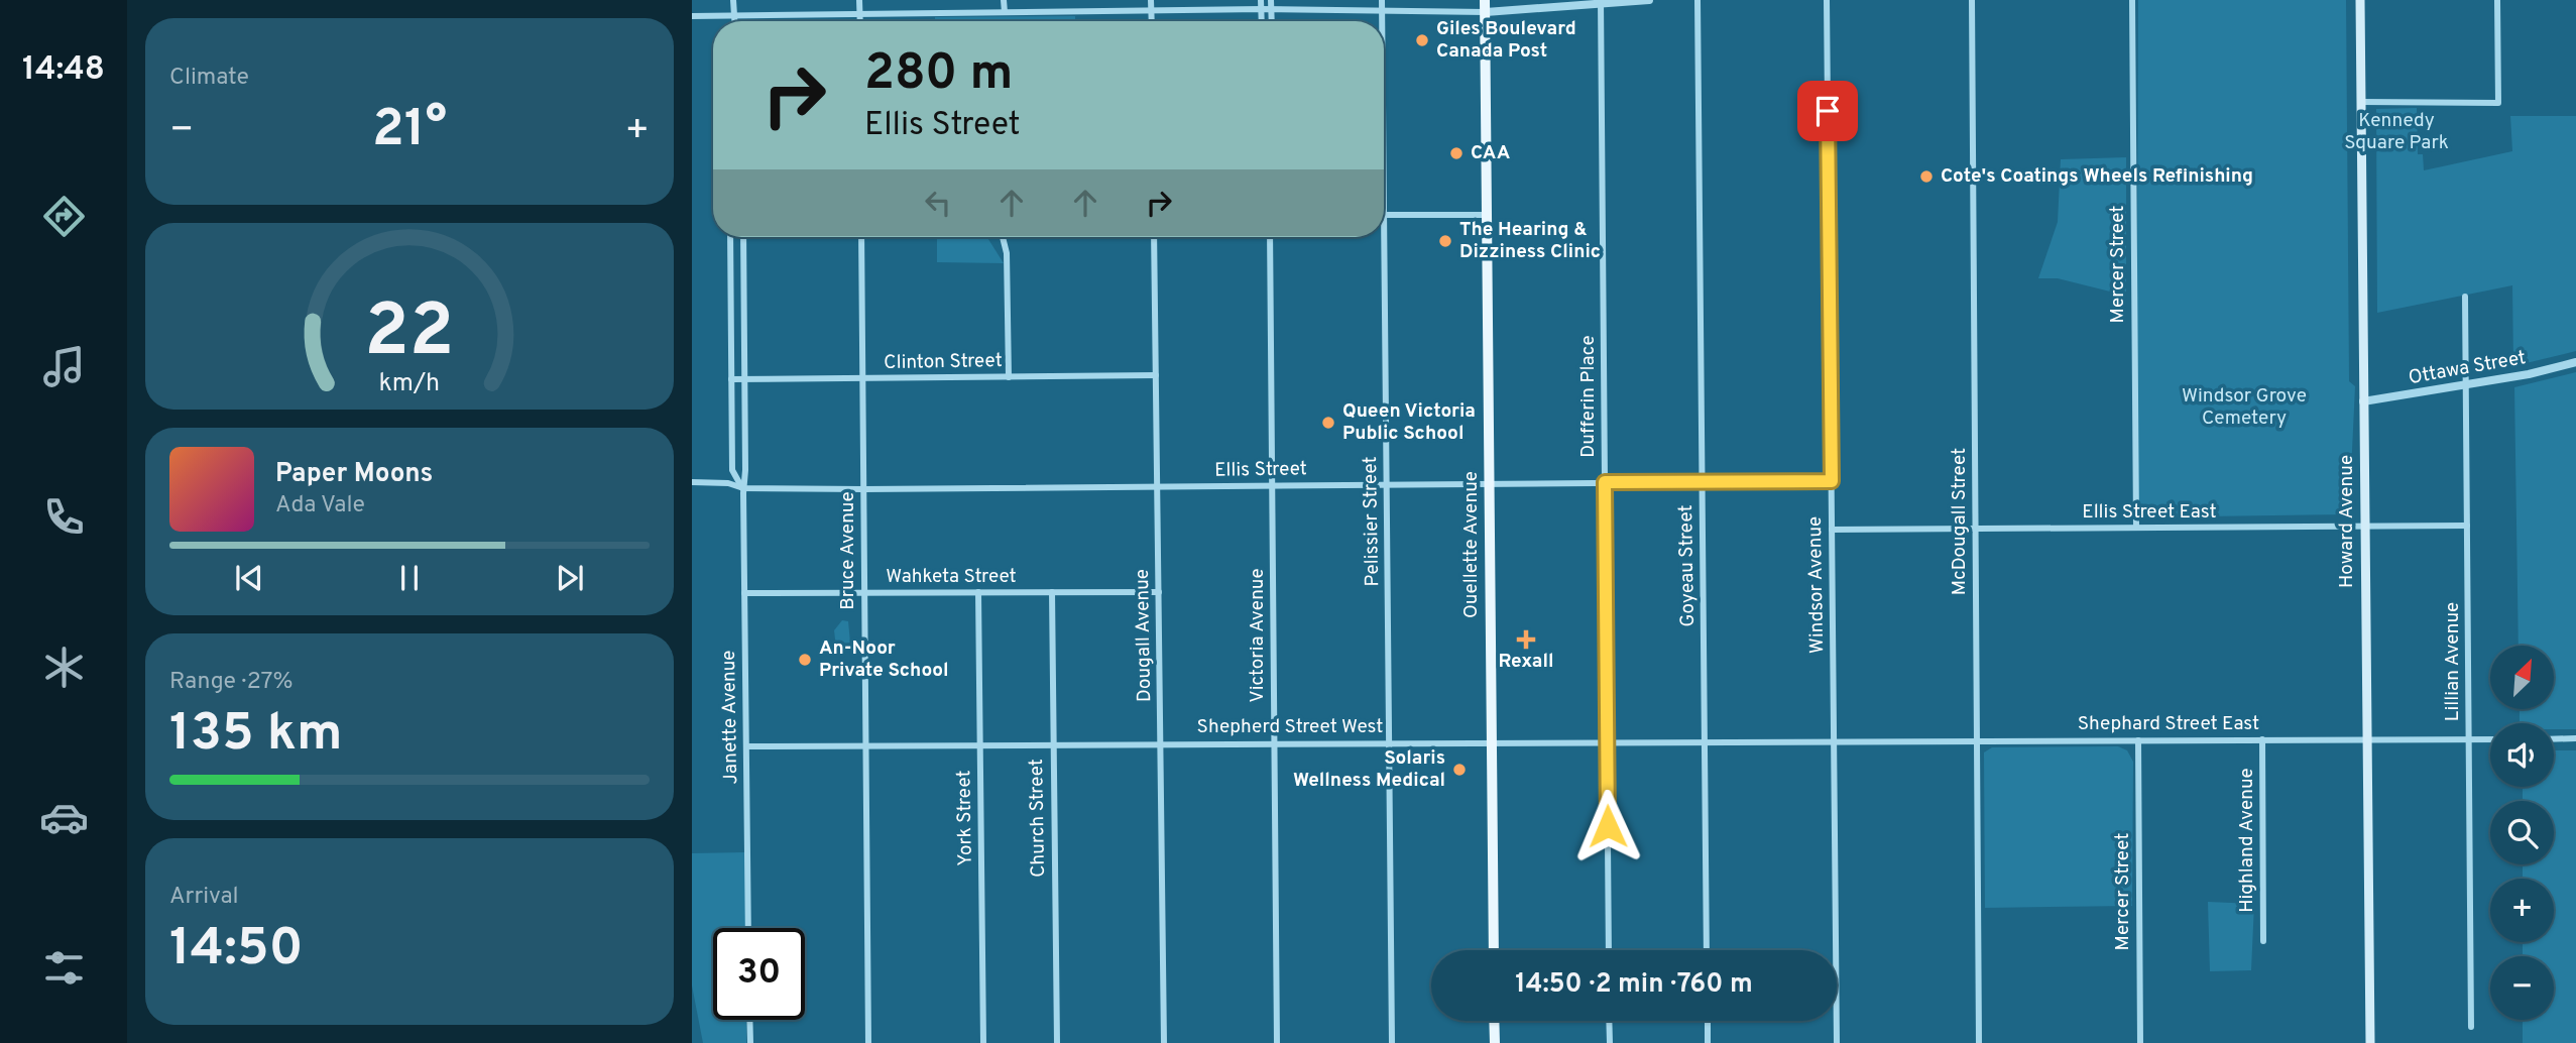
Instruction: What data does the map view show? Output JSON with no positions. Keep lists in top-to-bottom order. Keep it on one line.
{"streets":{"main road":["Howard Avenue","Ouellette Avenue"],"street":["Mercer Street","Clinton Street","Ottawa Street","Dufferin Place","Ellis Street","Ellis Street East","Pelissier Street","McDougall Street","Bruce Avenue","Goyeau Street","Wahketa Street","Windsor Avenue","Dougall Avenue","Victoria Avenue","Lillian Avenue","Janette Avenue","Shephard Street East","Shepherd Street West","York Street","Church Street","Highland Avenue"]},"crossings":[["Mercer Street","Ellis Street East"],["Mercer Street","Shephard Street East"],["Clinton Street","Bruce Avenue"],["Clinton Street","Dougall Avenue"],["Clinton Street","Janette Avenue"],["Ottawa Street","Howard Avenue"],["Ottawa Street","Lillian Avenue"],["Dufferin Place","Ellis Street"],["Dufferin Place","Shepherd Street West"],["Ellis Street","Pelissier Street"],["Ellis Street","Ouellette Avenue"],["Ellis Street","Bruce Avenue"],["Ellis Street","Goyeau Street"],["Ellis Street","Windsor Avenue"],["Ellis Street","Dougall Avenue"],["Ellis Street","Victoria Avenue"],["Ellis Street","Janette Avenue"],["Ellis Street East","McDougall Street"],["Ellis Street East","Howard Avenue"],["Ellis Street East","Windsor Avenue"],["Ellis Street East","Lillian Avenue"],["Pelissier Street","Shepherd Street West"],["McDougall Street","Shephard Street East"],["Howard Avenue","Shephard Street East"],["Ouellette Avenue","Shepherd Street West"],["Bruce Avenue","Wahketa Street"],["Bruce Avenue","Shepherd Street West"],["Goyeau Street","Shepherd Street West"],["Wahketa Street","Dougall Avenue"],["Wahketa Street","Janette Avenue"],["Wahketa Street","York Street"],["Wahketa Street","Church Street"],["Windsor Avenue","Shephard Street East"],["Windsor Avenue","Shepherd Street West"],["Dougall Avenue","Shepherd Street West"],["Victoria Avenue","Shepherd Street West"],["Lillian Avenue","Shephard Street East"],["Janette Avenue","Shepherd Street West"],["Shephard Street East","Shepherd Street West"],["Shephard Street East","Highland Avenue"],["Shepherd Street West","York Street"],["Shepherd Street West","Church Street"]],"parks":["Kennedy Square Park","Windsor Grove Cemetery"],"places":{"other":["Giles Boulevard Canada Post","CAA","Cote's Coatings Wheels Refinishing","The Hearing & Dizziness Clinic","Queen Victoria Public School","An-Noor Private School","Solaris Wellness Medical"],"health":["Rexall"]},"north":"top right","page":{"tabs":"14:48","tile":["Climate",["Range · 27%","135 km"],["Arrival","14:50"]],"turn":["280 m","Ellis Street"],"heat":["−","21°","+"],"song":["Paper Moons","Ada Vale"],"map_buttons":["+","−"],"limit":"30","trip":"14:50 · 2 min · 760 m","gauge":["22","km/h"]}}
